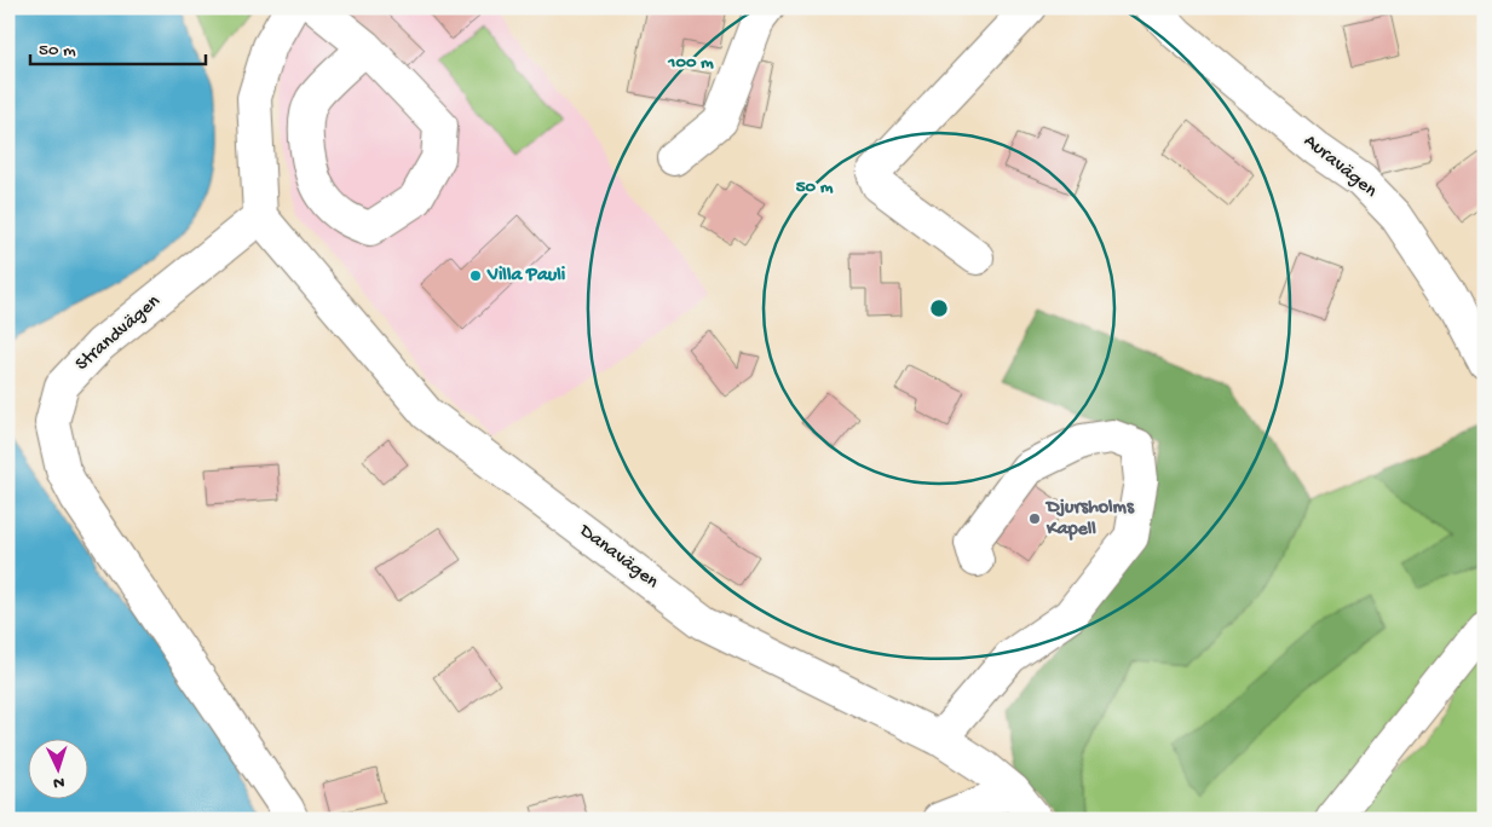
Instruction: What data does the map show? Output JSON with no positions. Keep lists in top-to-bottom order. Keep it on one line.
{"streets":{"street":["Auravägen","Strandvägen","Danavägen"]},"crossings":[["Strandvägen","Danavägen"]],"places":["Villa Pauli","Djursholms Kapell"],"scale_bar":"50 m","north":"bottom","rings":["100 m","50 m"]}
